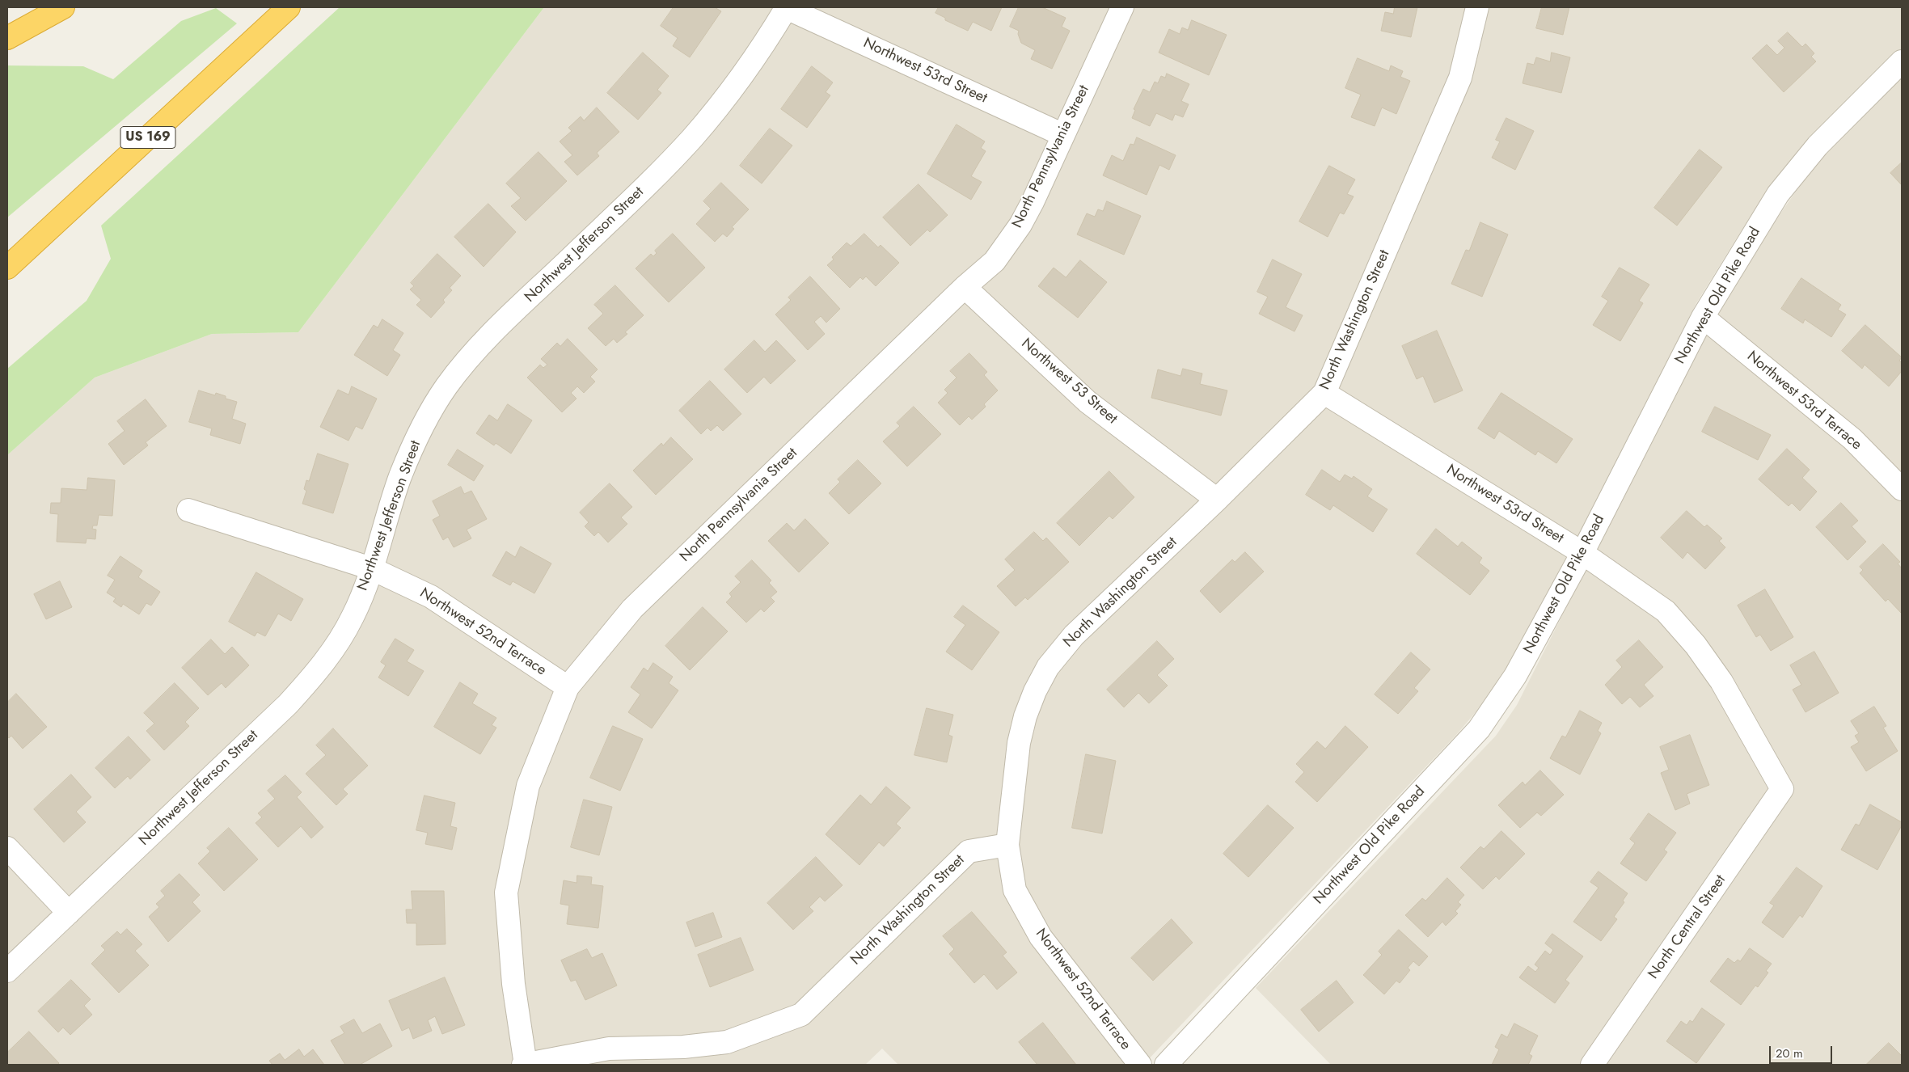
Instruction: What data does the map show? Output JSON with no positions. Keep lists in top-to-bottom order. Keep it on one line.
{"streets":{"highway":["US 169"],"street":["Northwest 53rd Street","North Pennsylvania Street","Northwest Jefferson Street","Northwest Old Pike Road","North Washington Street","Northwest 53 Street","Northwest 53rd Terrace","Northwest 52nd Terrace","North Central Street"]},"crossings":[["Northwest 53rd Street","North Pennsylvania Street"],["Northwest 53rd Street","Northwest Jefferson Street"],["Northwest 53rd Street","Northwest Old Pike Road"],["Northwest 53rd Street","North Washington Street"],["Northwest 53rd Street","North Central Street"],["North Pennsylvania Street","North Washington Street"],["North Pennsylvania Street","Northwest 53 Street"],["North Pennsylvania Street","Northwest 52nd Terrace"],["Northwest Jefferson Street","Northwest 52nd Terrace"],["Northwest Old Pike Road","Northwest 53rd Terrace"],["North Washington Street","Northwest 53 Street"],["North Washington Street","Northwest 52nd Terrace"]],"scale_bar":"20 m"}
